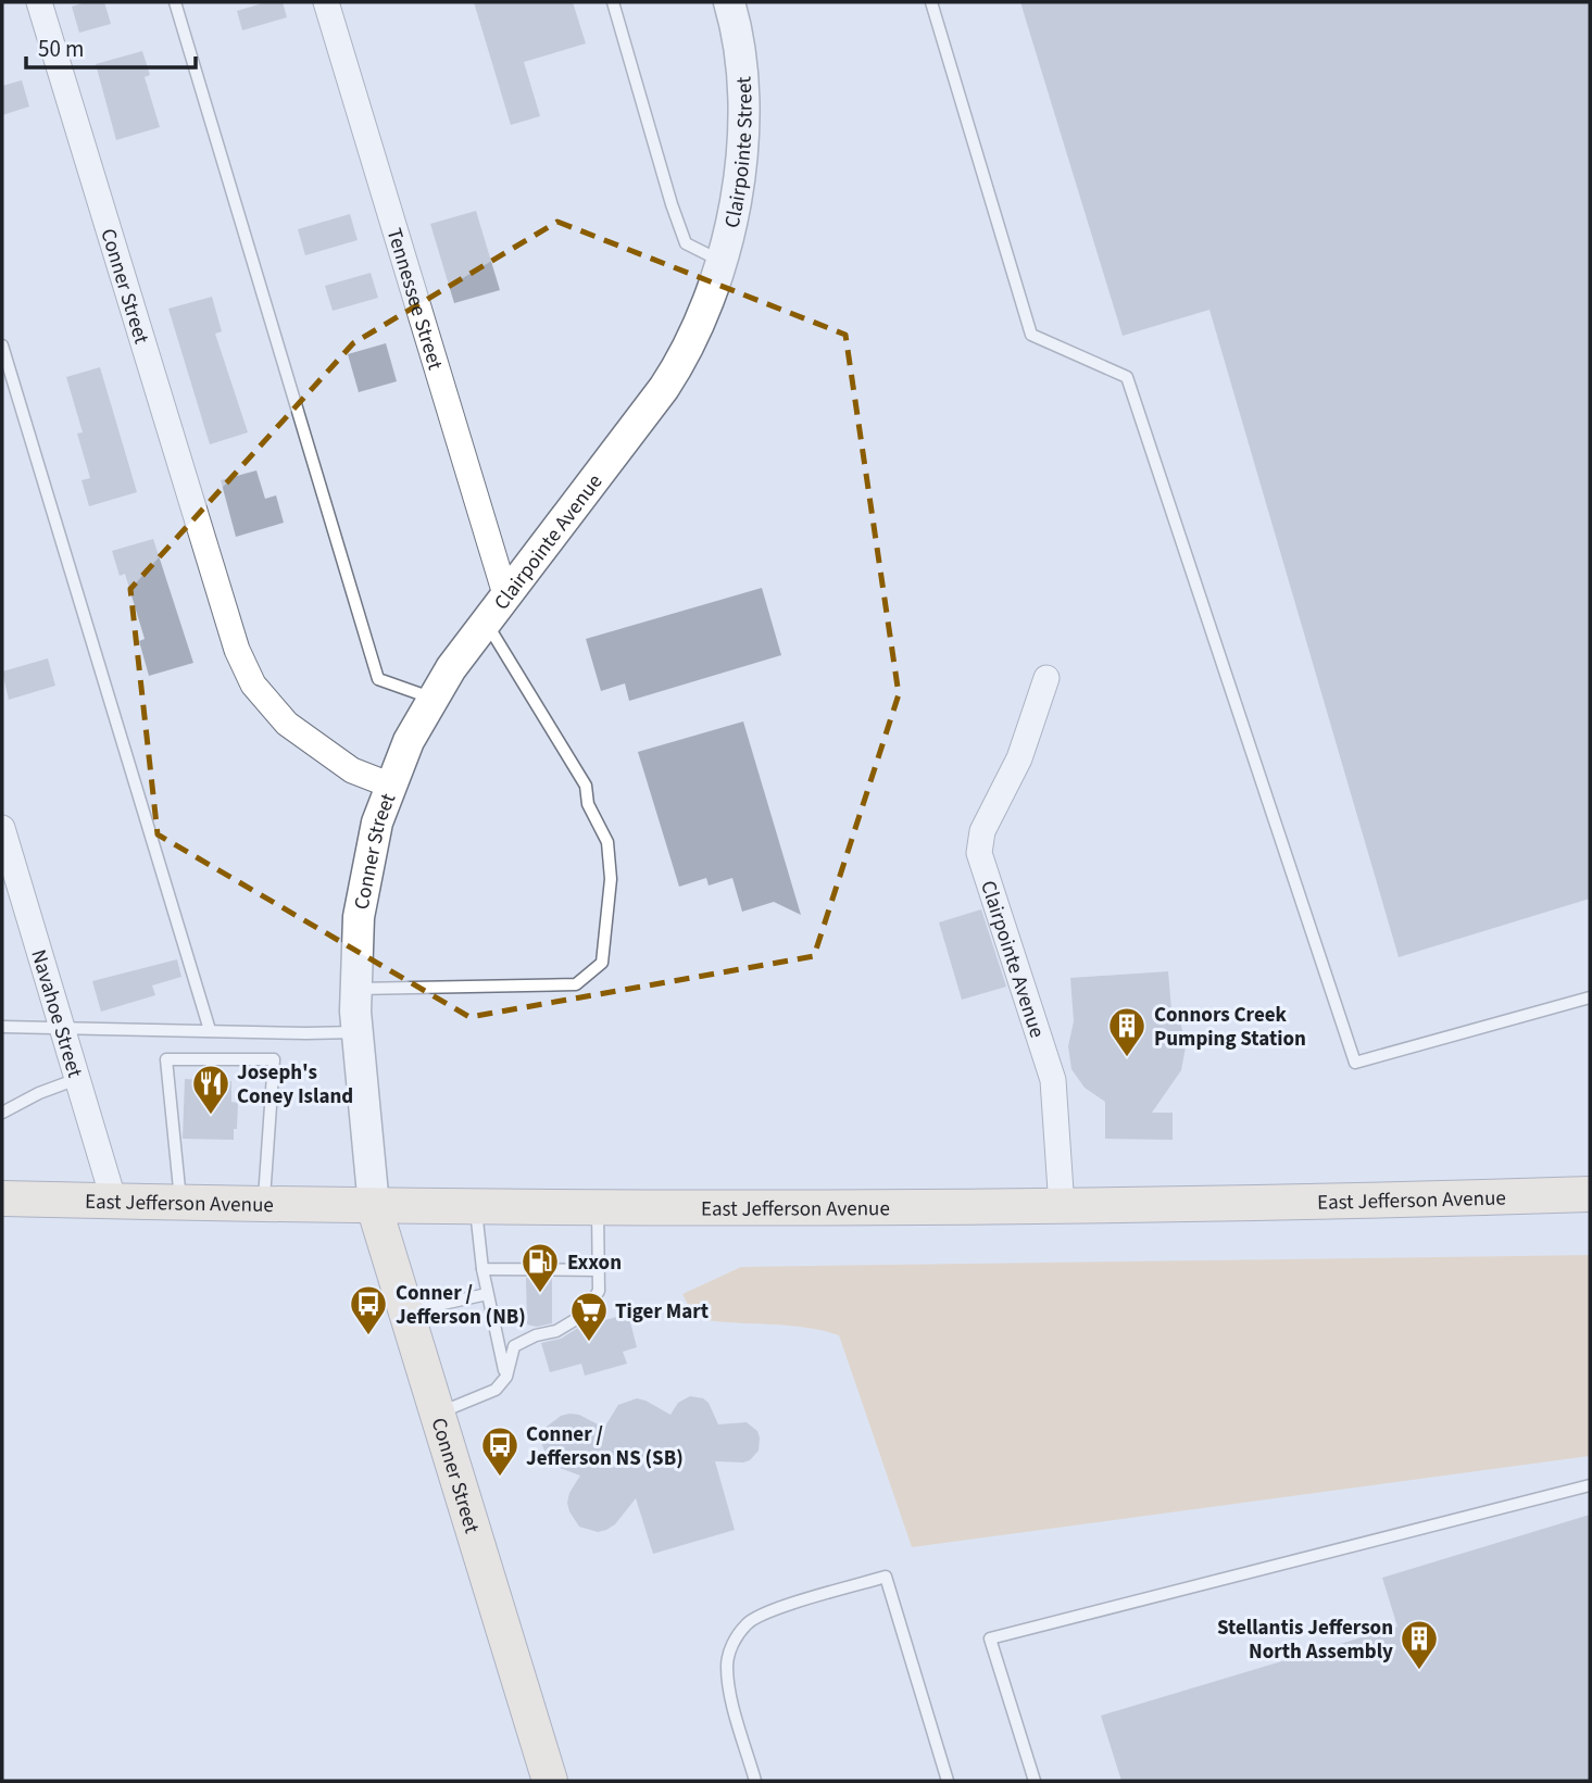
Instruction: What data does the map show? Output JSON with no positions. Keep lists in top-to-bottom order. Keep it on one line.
{"streets":{"main road":["Conner Street","East Jefferson Avenue"],"street":["Clairpointe Street","Tennessee Street","Clairpointe Avenue","Navahoe Street"]},"crossings":[["Clairpointe Street","Clairpointe Avenue"],["Conner Street","Clairpointe Avenue"],["Conner Street","East Jefferson Avenue"],["Tennessee Street","Clairpointe Avenue"],["Clairpointe Avenue","East Jefferson Avenue"],["Navahoe Street","East Jefferson Avenue"]],"places":{"building":["Connors Creek Pumping Station","Stellantis Jefferson North Assembly"],"restaurant":["Joseph's Coney Island"],"fuel station":["Exxon"],"bus stop":["Conner / Jefferson (NB)","Conner / Jefferson NS (SB)"],"supermarket":["Tiger Mart"]},"scale_bar":"50 m"}
